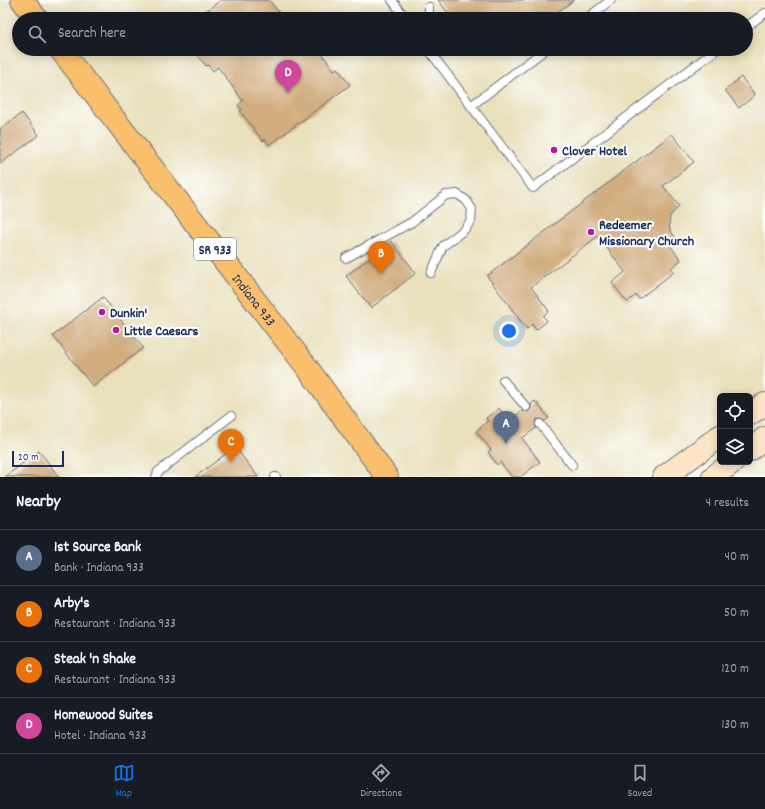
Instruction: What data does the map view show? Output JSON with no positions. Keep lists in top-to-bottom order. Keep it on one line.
{"streets":{"main road":["SR 933","Indiana 933"]},"places":["Clover Hotel","Redeemer Missionary Church","Dunkin'","Little Caesars"],"scale_bar":"20 m","page":{"search":"Search here","pins":["D","B","A","C"],"scale":"20 m","heading":["Nearby","4 results"],"list":[{"mark":"A","name":"1st Source Bank","note":"Bank · Indiana 933","value":"40 m"},{"mark":"B","name":"Arby's","note":"Restaurant · Indiana 933","value":"50 m"},{"mark":"C","name":"Steak 'n Shake","note":"Restaurant · Indiana 933","value":"120 m"},{"mark":"D","name":"Homewood Suites","note":"Hotel · Indiana 933","value":"130 m"}],"nav":["Map","Directions","Saved"]}}
